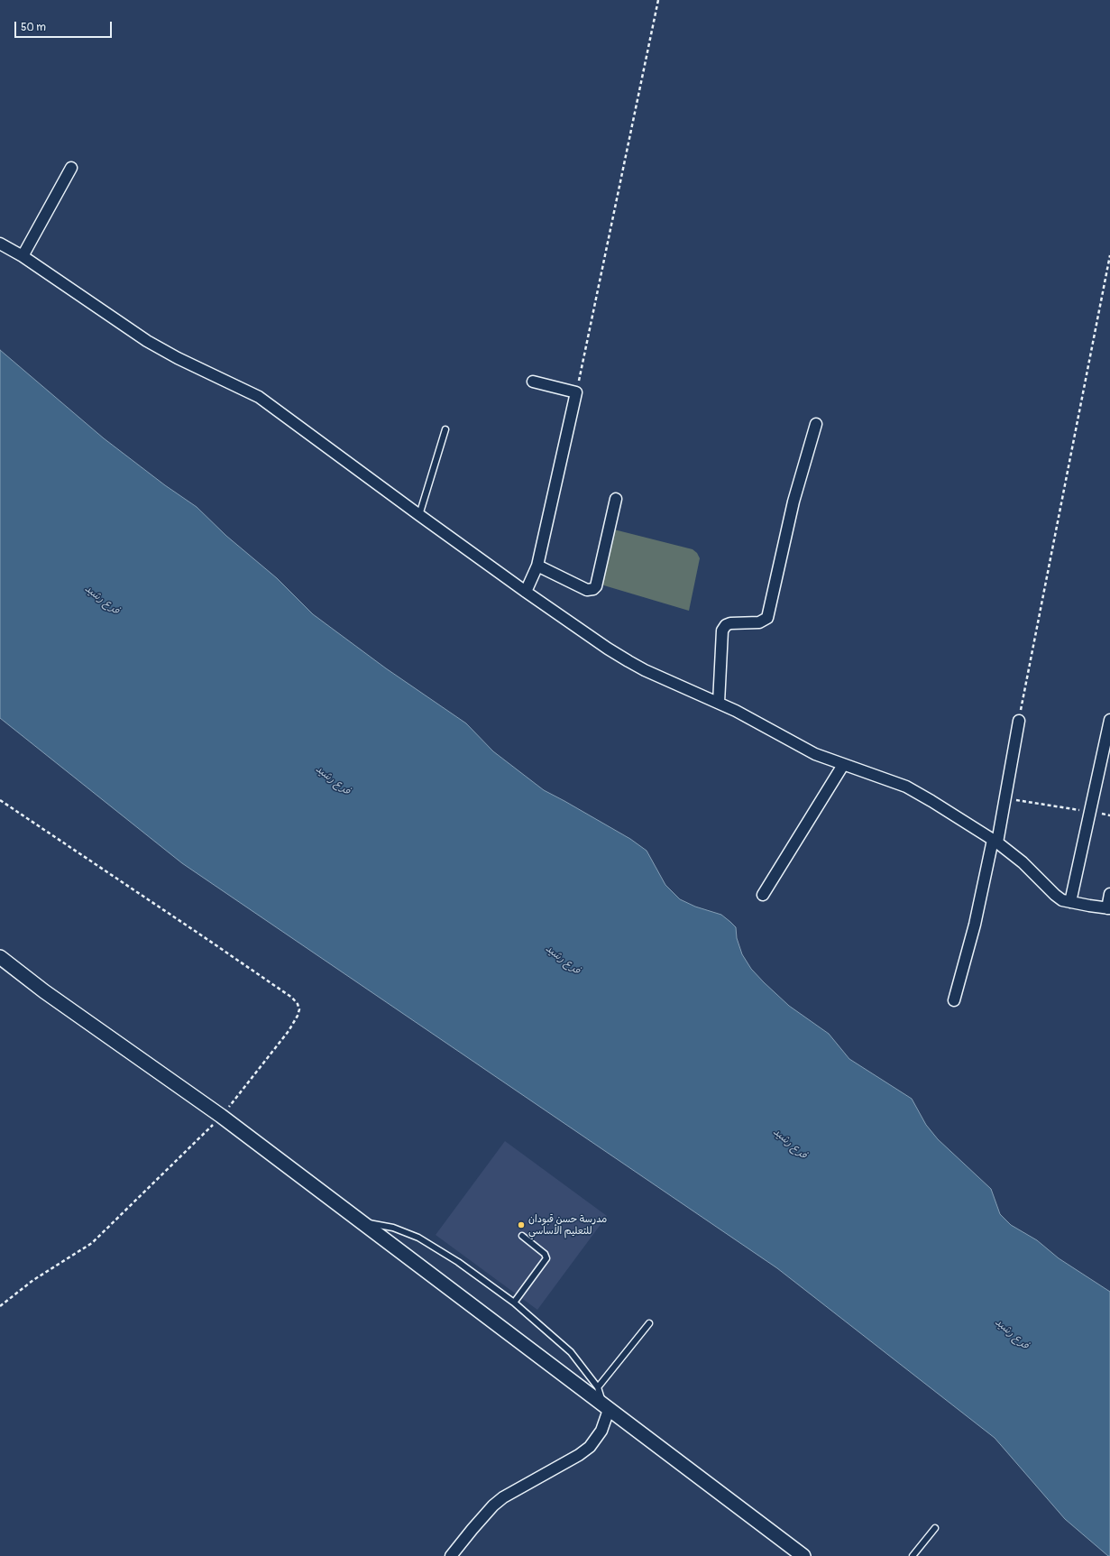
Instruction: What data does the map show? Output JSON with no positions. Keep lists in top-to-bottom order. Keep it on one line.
{"water":["فرع رشيد"],"places":["مدرسة حسن قبودان للتعليم الأساسي"],"scale_bar":"50 m"}
